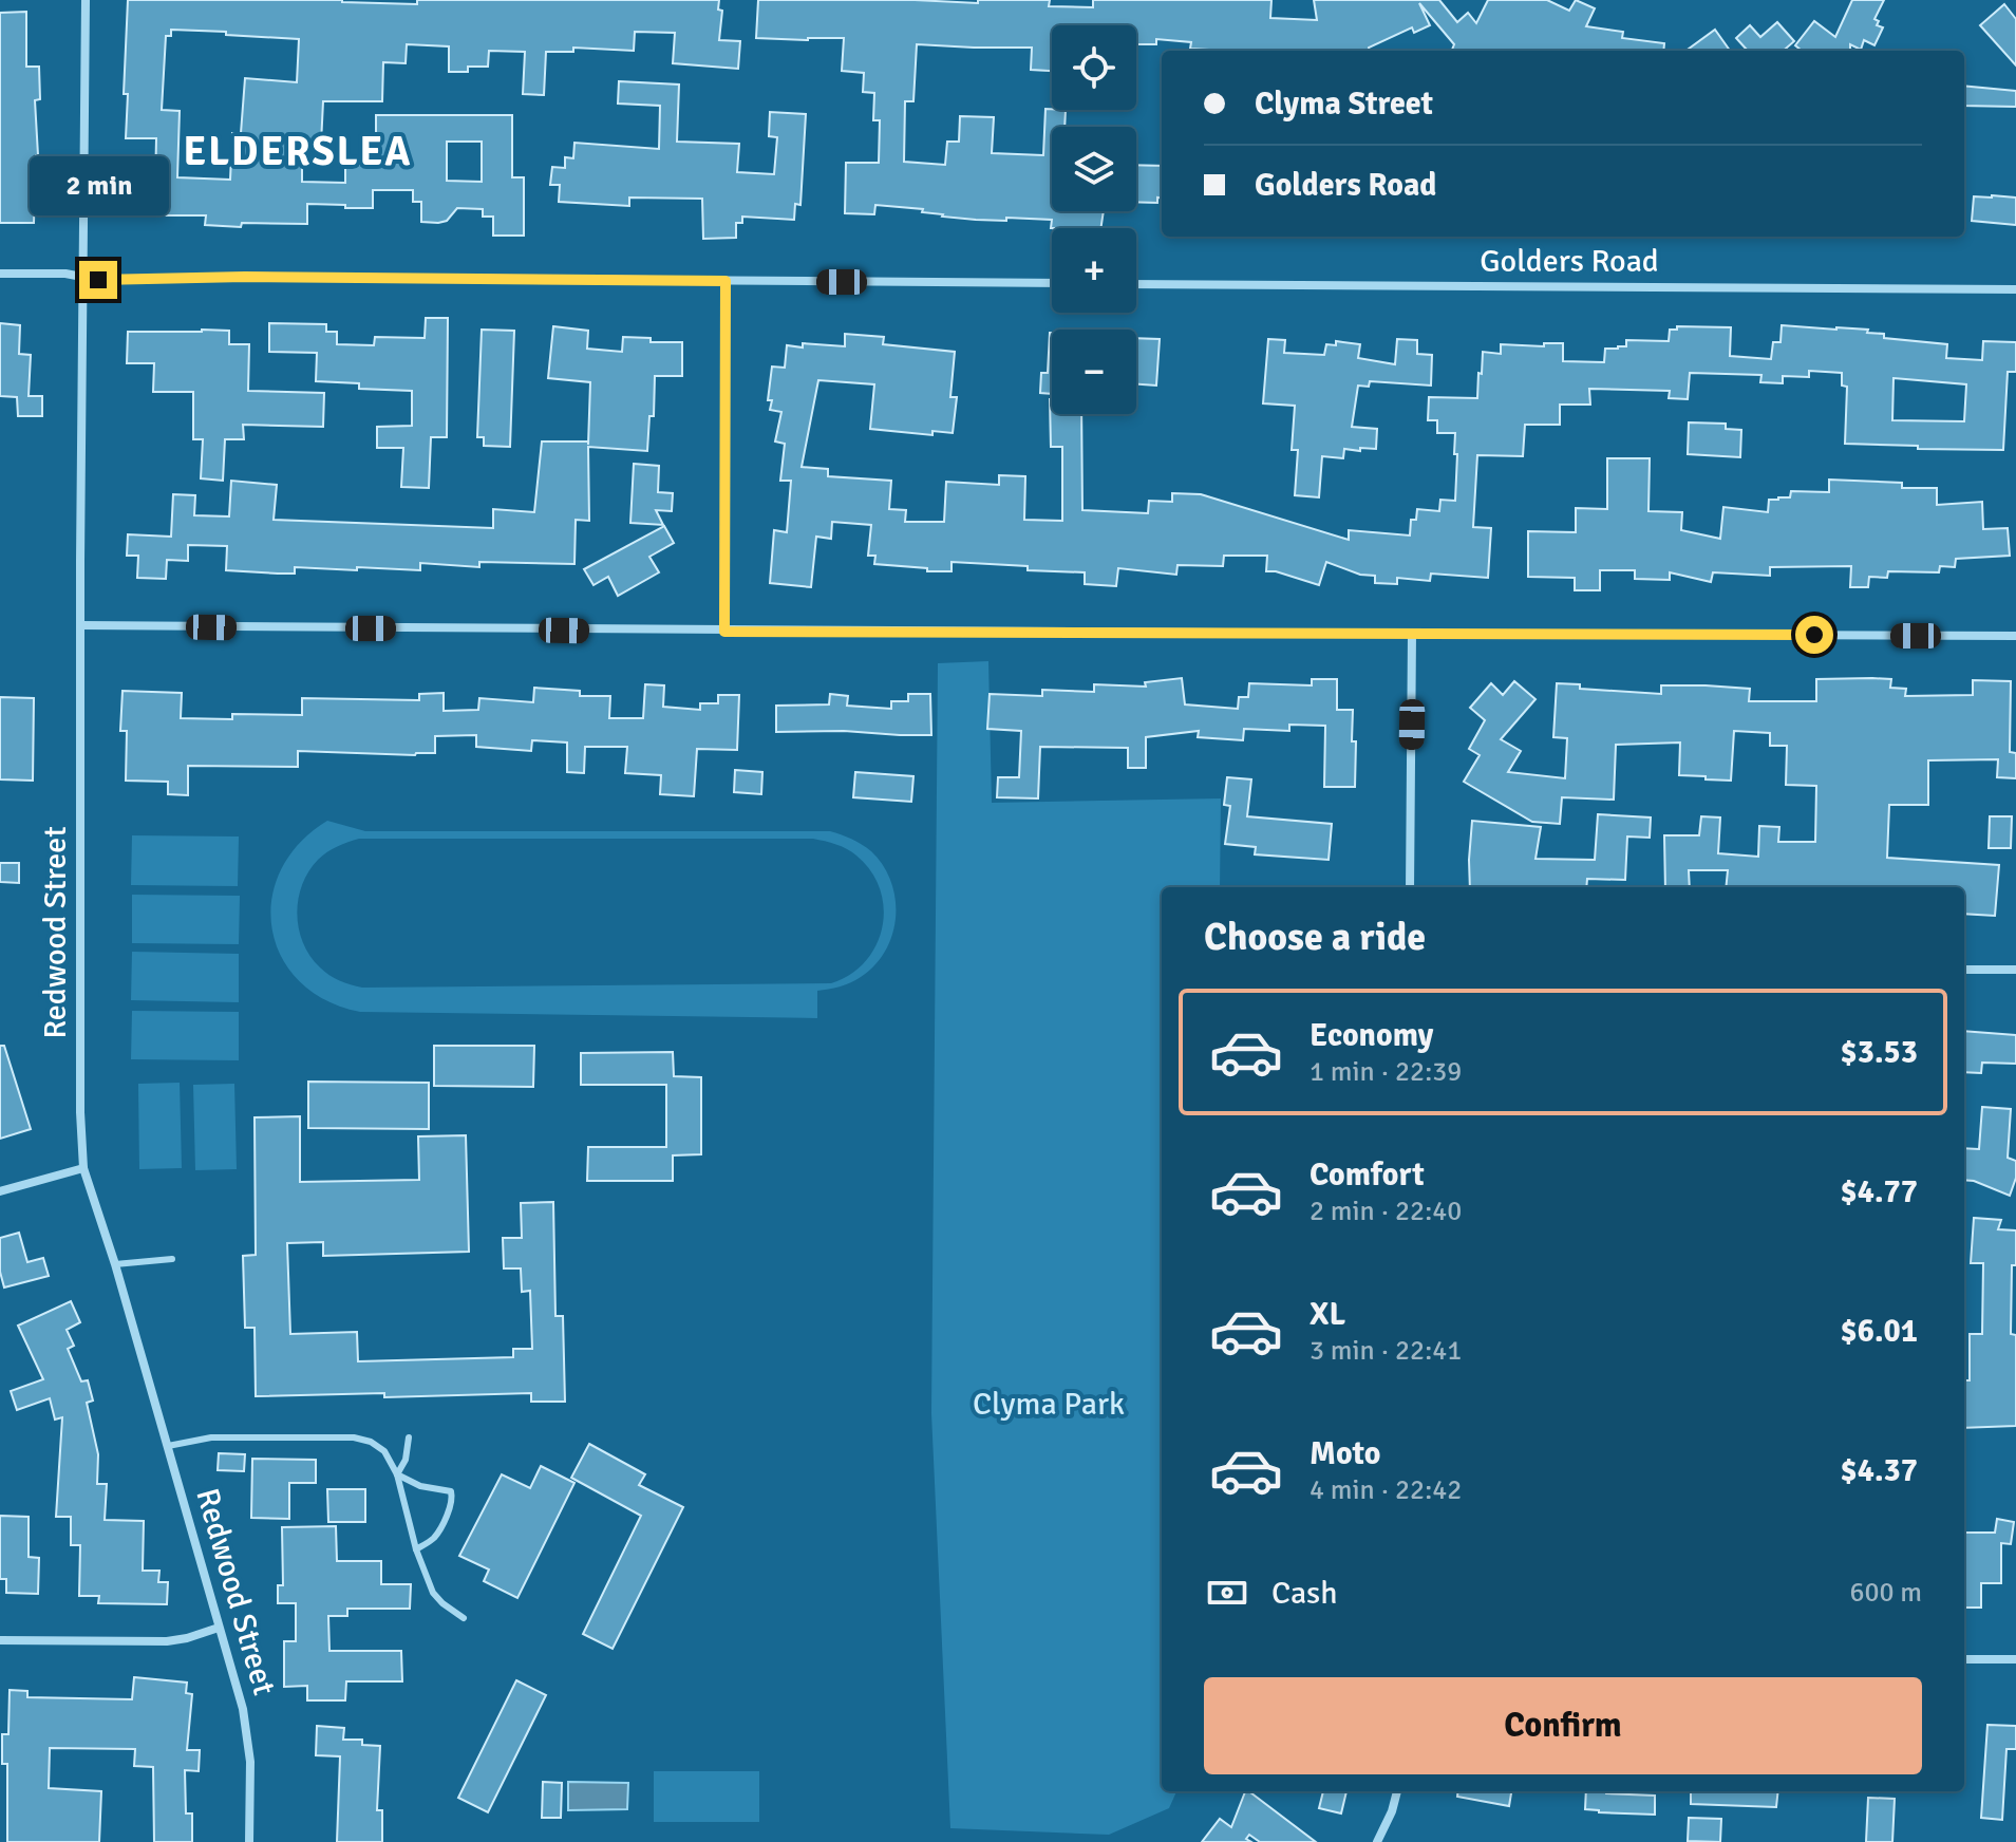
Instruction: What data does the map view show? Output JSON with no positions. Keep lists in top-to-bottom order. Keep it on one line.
{"streets":{"street":["Golders Road","Redwood Street"]},"districts":["ELDERSLEA"],"parks":["Clyma Park"],"page":{"map_buttons":["+","−"],"banner":["Clyma Street","Golders Road"],"bubble":"2 min","heading":"Choose a ride","list":[{"name":"Economy","note":"1 min · 22:39","value":"$3.53"},{"name":"Comfort","note":"2 min · 22:40","value":"$4.77"},{"name":"XL","note":"3 min · 22:41","value":"$6.01"},{"name":"Moto","note":"4 min · 22:42","value":"$4.37"}],"pay":["Cash","600 m"],"buttons":"Confirm"}}
